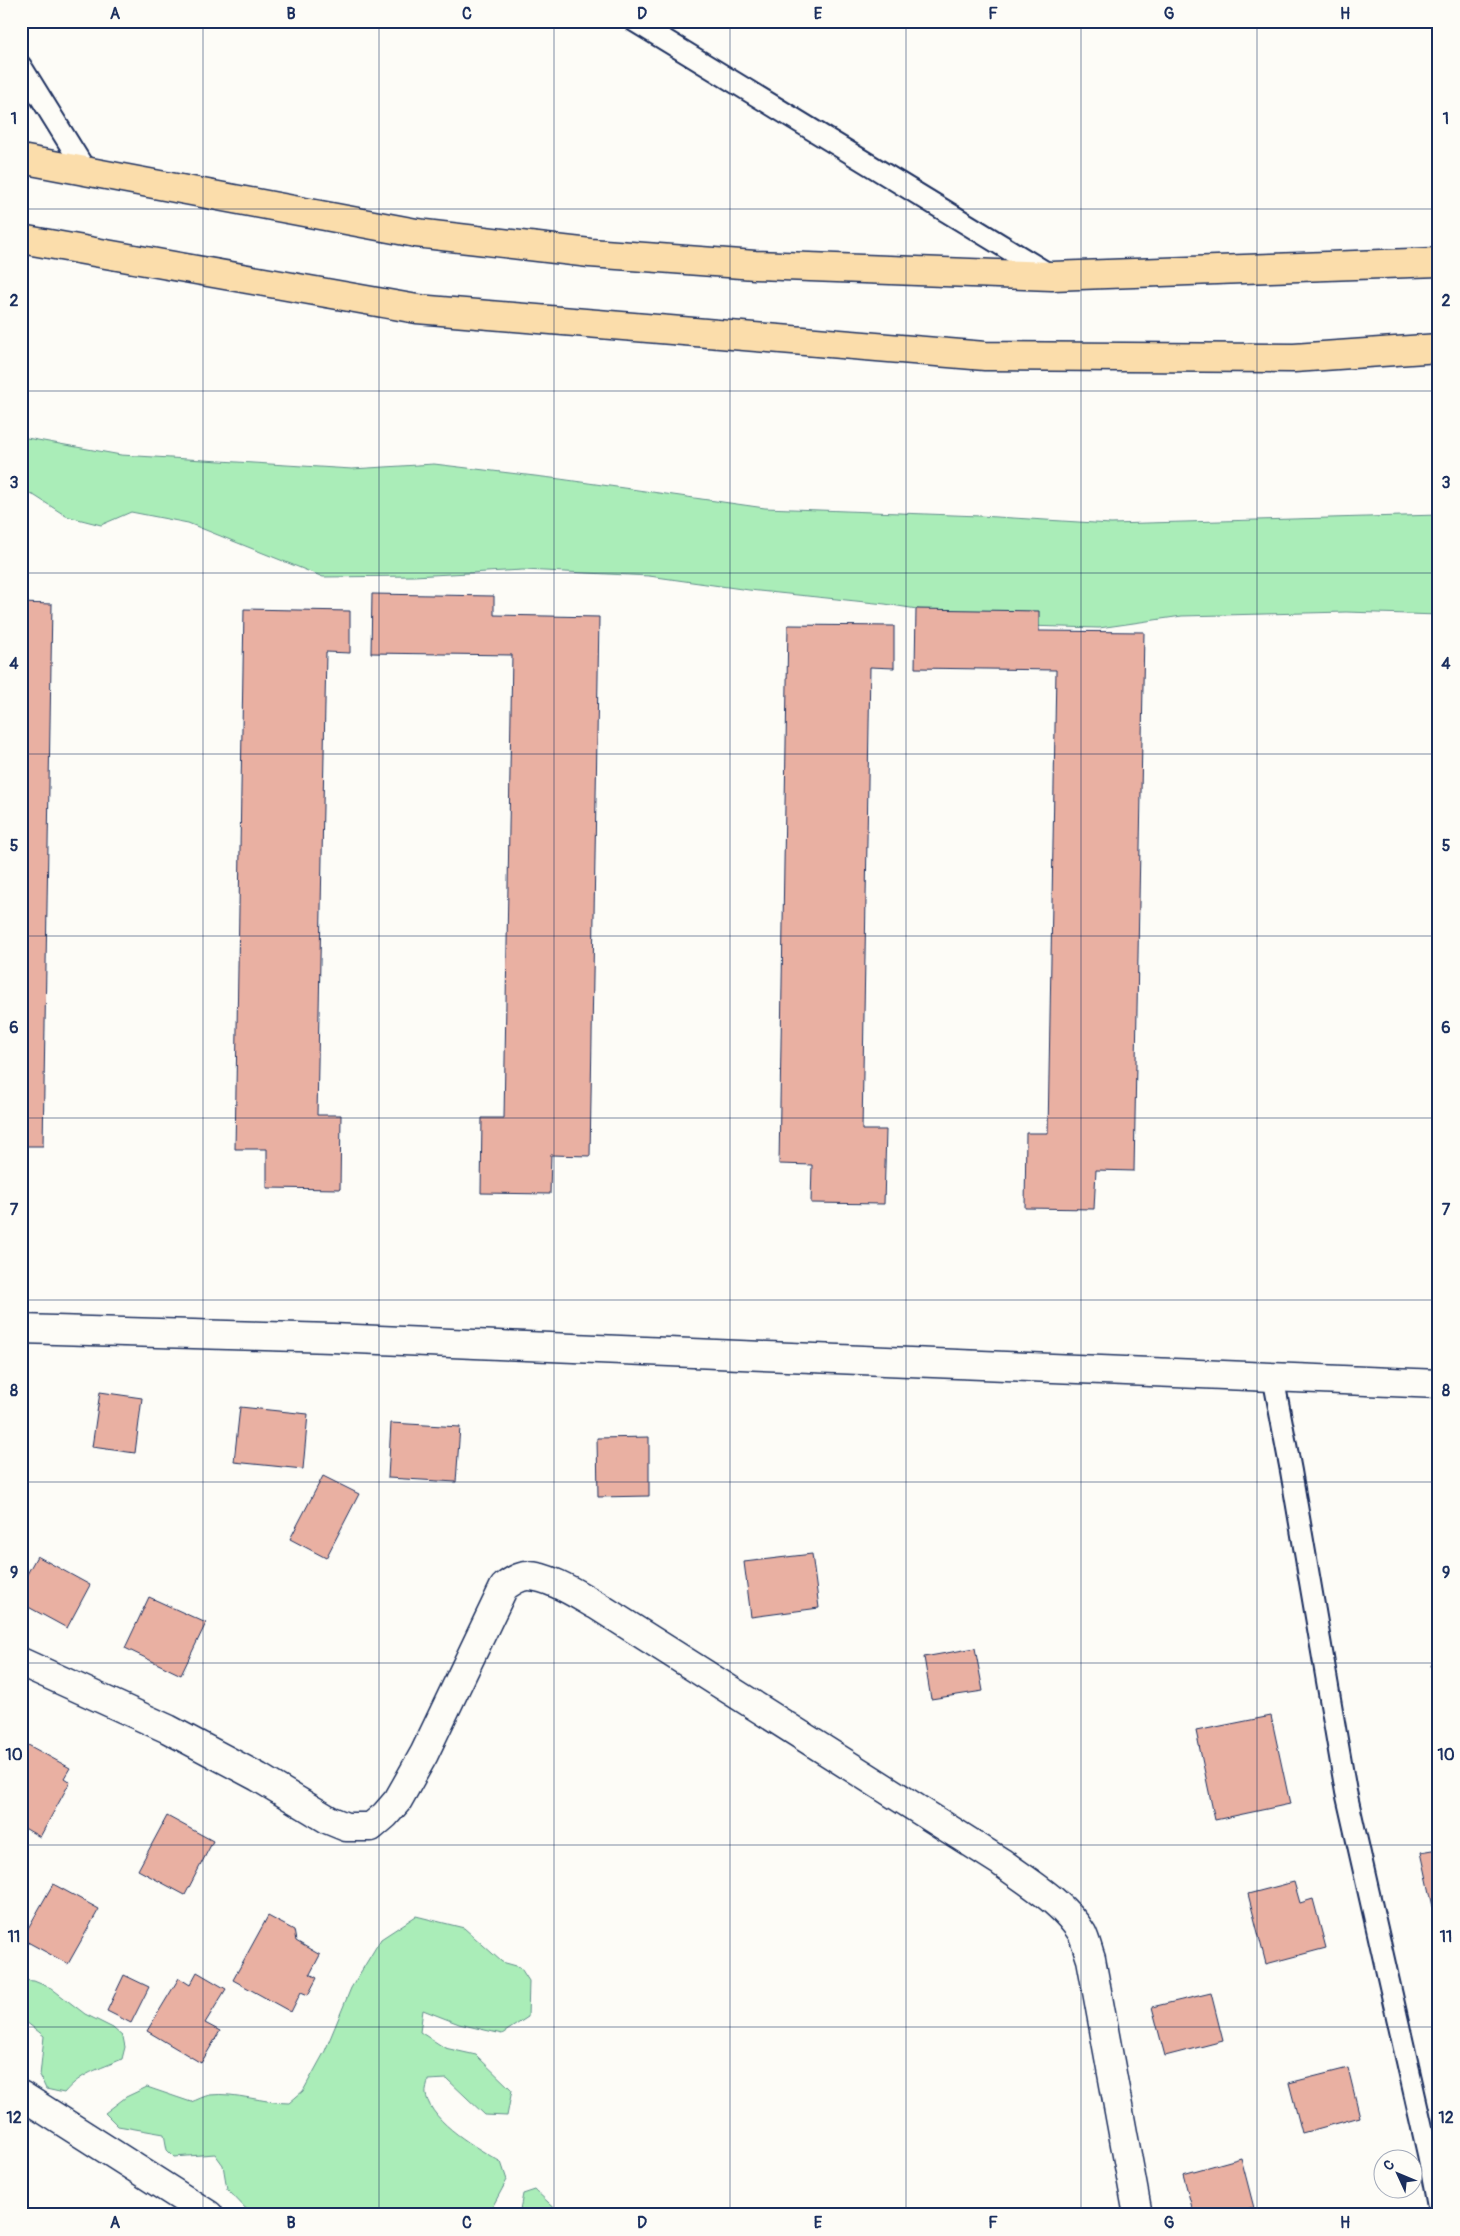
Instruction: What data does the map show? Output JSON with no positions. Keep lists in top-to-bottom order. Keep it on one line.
{"north":"top left","grid":{"columns":["A","B","C","D","E","F","G","H"],"rows":["1","2","3","4","5","6","7","8","9","10","11","12"]}}
